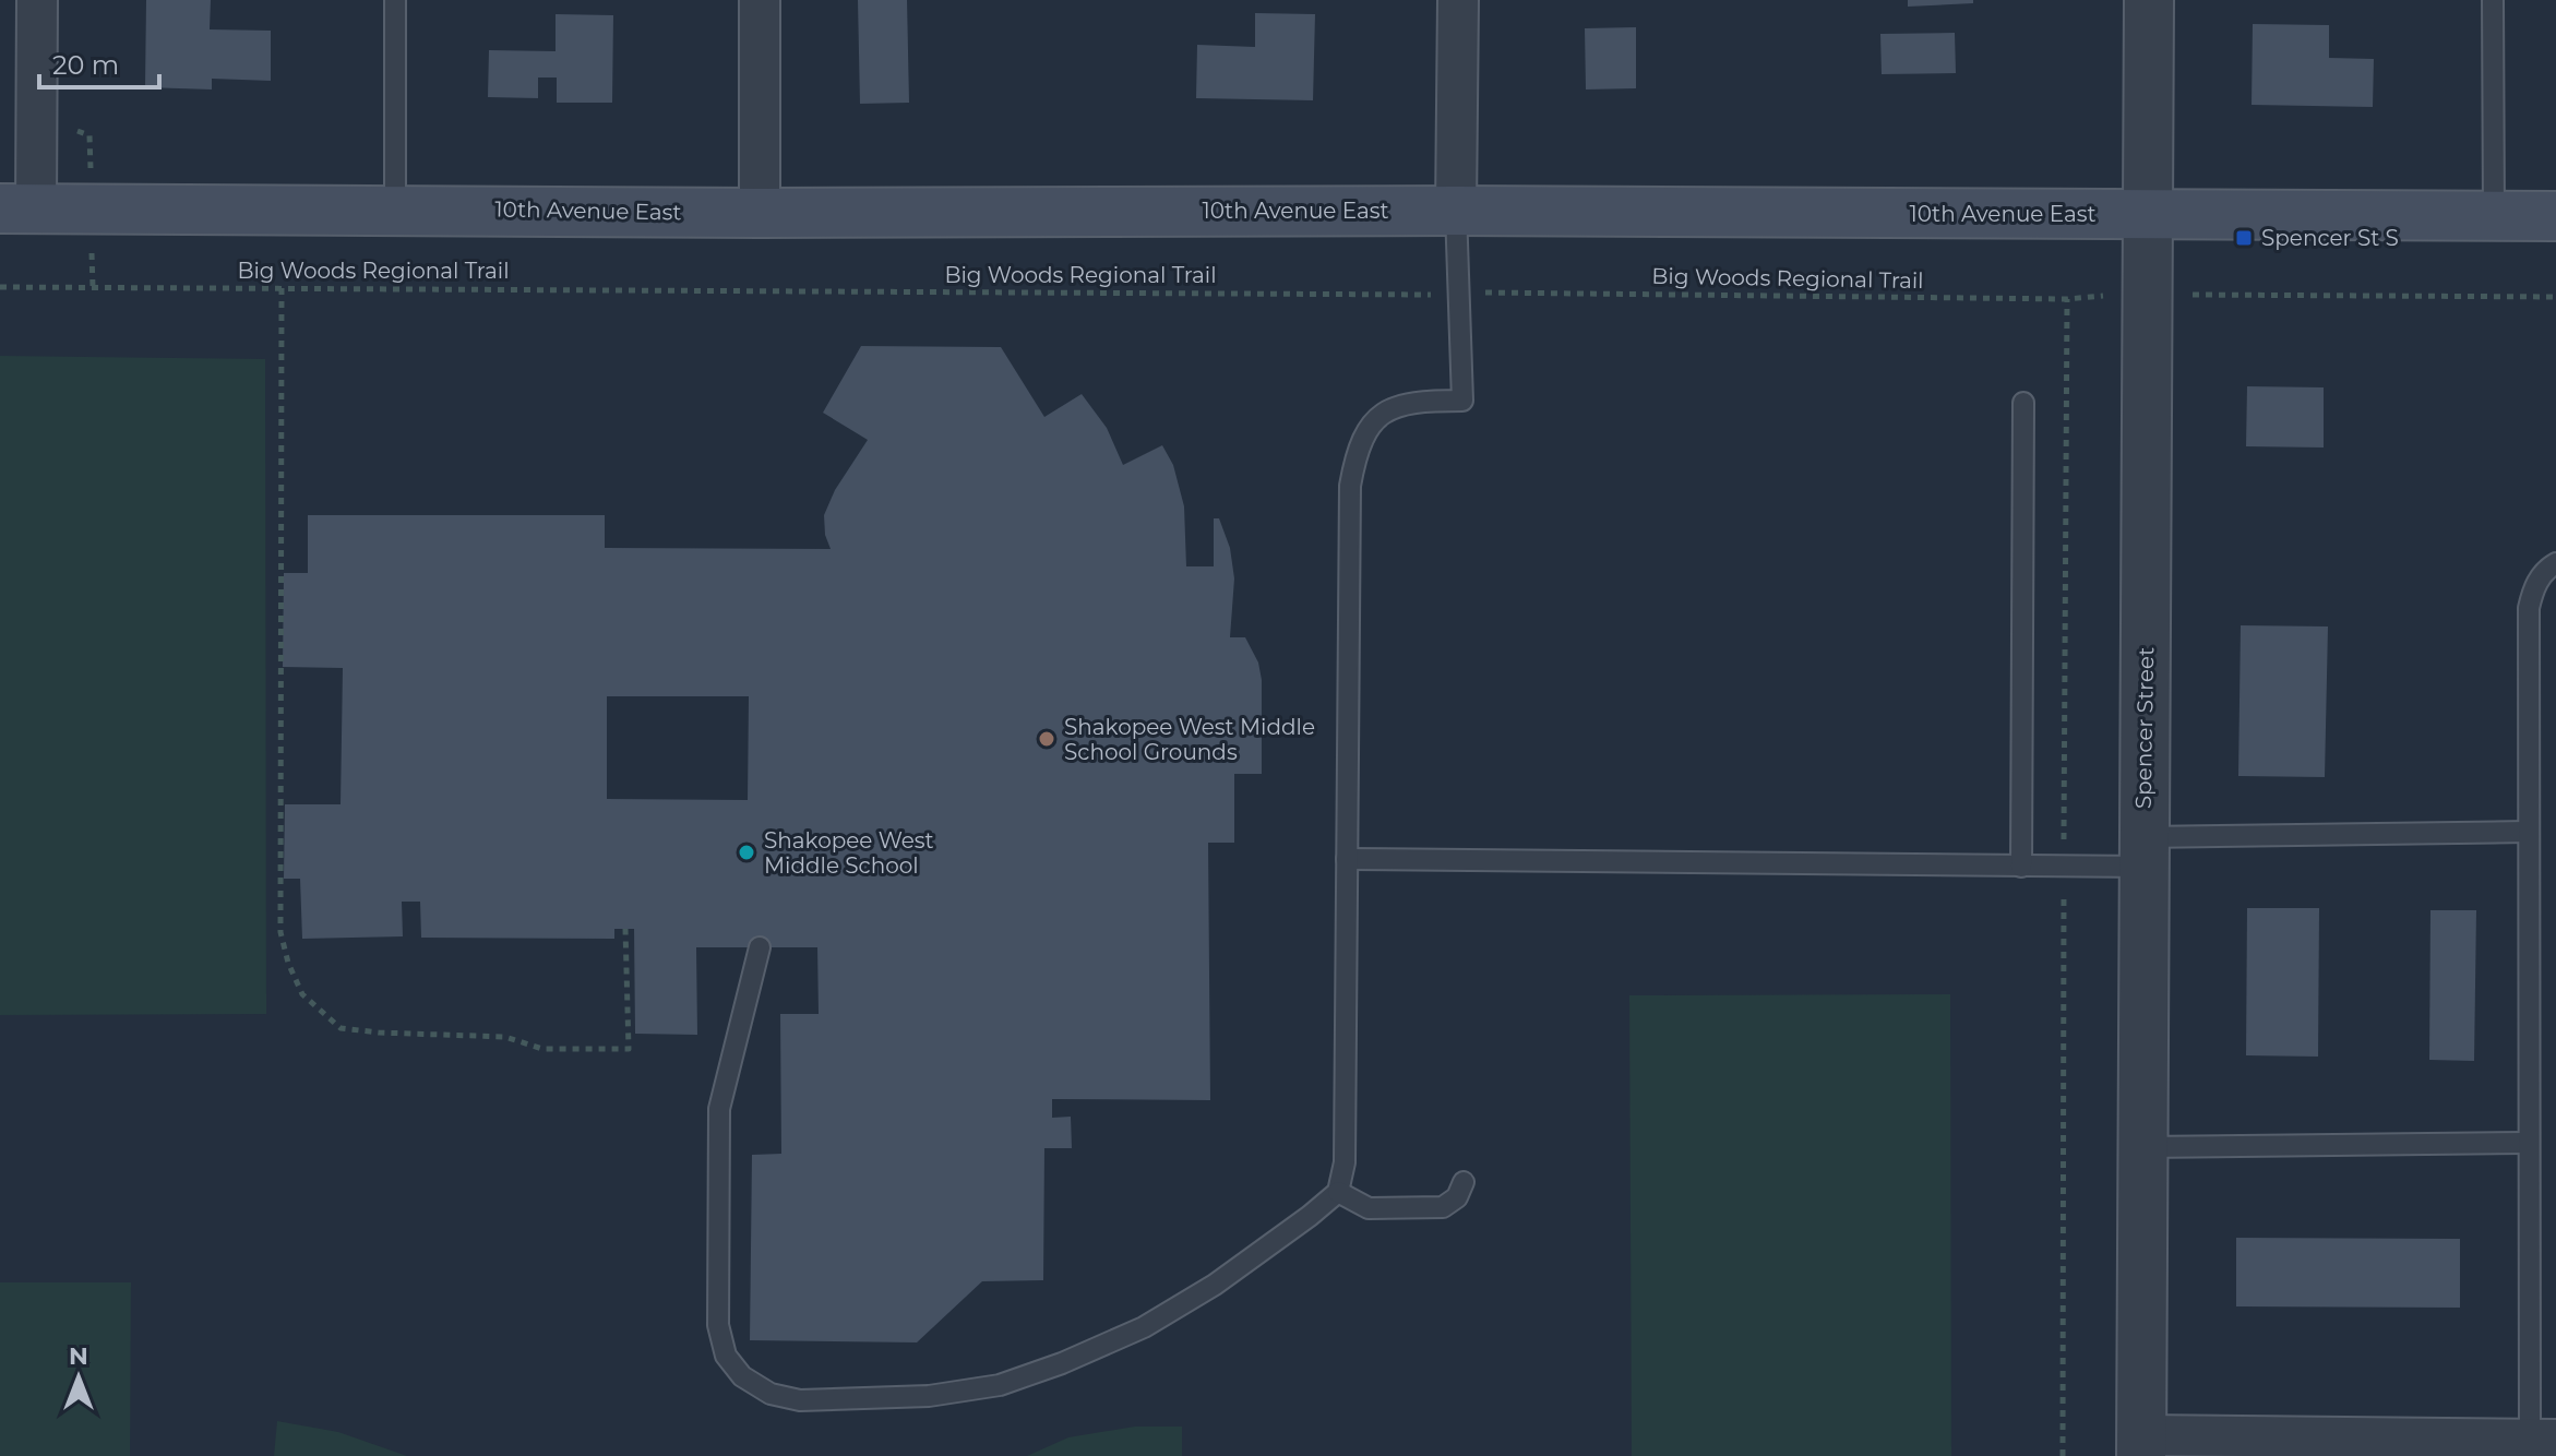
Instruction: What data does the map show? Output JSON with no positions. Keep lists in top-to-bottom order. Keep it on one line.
{"streets":{"main road":["10th Avenue East"],"street":["Spencer Street"],"path":["Big Woods Regional Trail"]},"crossings":[["10th Avenue East","Spencer Street"],["Big Woods Regional Trail","Spencer Street"]],"places":{"transit":["Spencer St S"],"other":["Shakopee West Middle School Grounds","Shakopee West Middle School"]},"scale_bar":"20 m","north":"top"}
